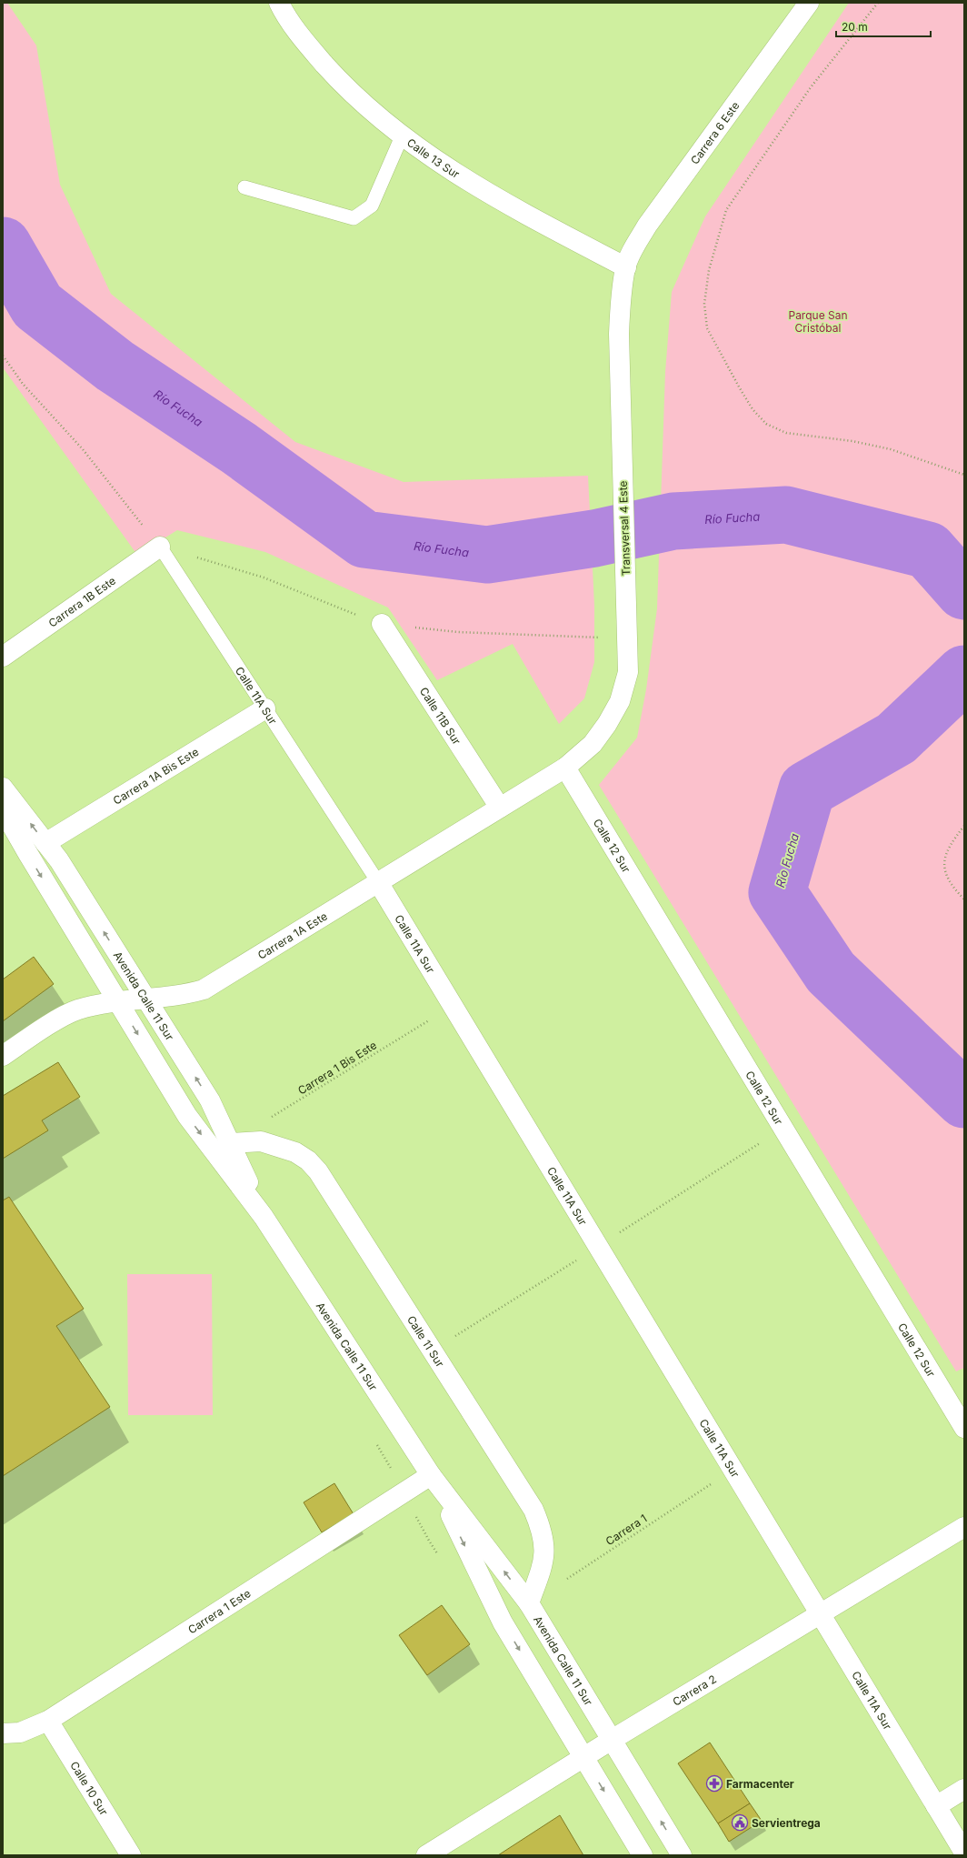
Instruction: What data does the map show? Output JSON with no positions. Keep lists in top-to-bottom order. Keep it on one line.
{"streets":{"street":["Carrera 6 Este","Calle 13 Sur","Transversal 4 Este","Carrera 1B Este","Calle 11A Sur","Calle 11B Sur","Carrera 1A Bis Este","Calle 12 Sur","Carrera 1A Este","Avenida Calle 11 Sur","Calle 11 Sur","Carrera 1 Este","Carrera 2","Calle 10 Sur"],"path":["Carrera 1 Bis Este","Carrera 1"]},"crossings":[["Carrera 6 Este","Calle 13 Sur"],["Carrera 6 Este","Transversal 4 Este"],["Calle 13 Sur","Transversal 4 Este"],["Transversal 4 Este","Calle 12 Sur"],["Transversal 4 Este","Carrera 1A Este"],["Carrera 1B Este","Calle 11A Sur"],["Calle 11A Sur","Carrera 1A Bis Este"],["Calle 11A Sur","Carrera 1A Este"],["Calle 11A Sur","Carrera 1 Bis Este"],["Calle 11A Sur","Carrera 1"],["Calle 11A Sur","Carrera 2"],["Calle 11B Sur","Carrera 1A Este"],["Carrera 1A Bis Este","Avenida Calle 11 Sur"],["Calle 12 Sur","Carrera 1A Este"],["Carrera 1A Este","Avenida Calle 11 Sur"],["Avenida Calle 11 Sur","Calle 11 Sur"],["Avenida Calle 11 Sur","Carrera 1 Este"],["Avenida Calle 11 Sur","Carrera 2"],["Carrera 1 Este","Calle 10 Sur"]],"water":["Río Fucha"],"parks":["Parque San Cristóbal"],"places":{"pharmacy":["Farmacenter"],"public building":["Servientrega"]},"scale_bar":"20 m"}
